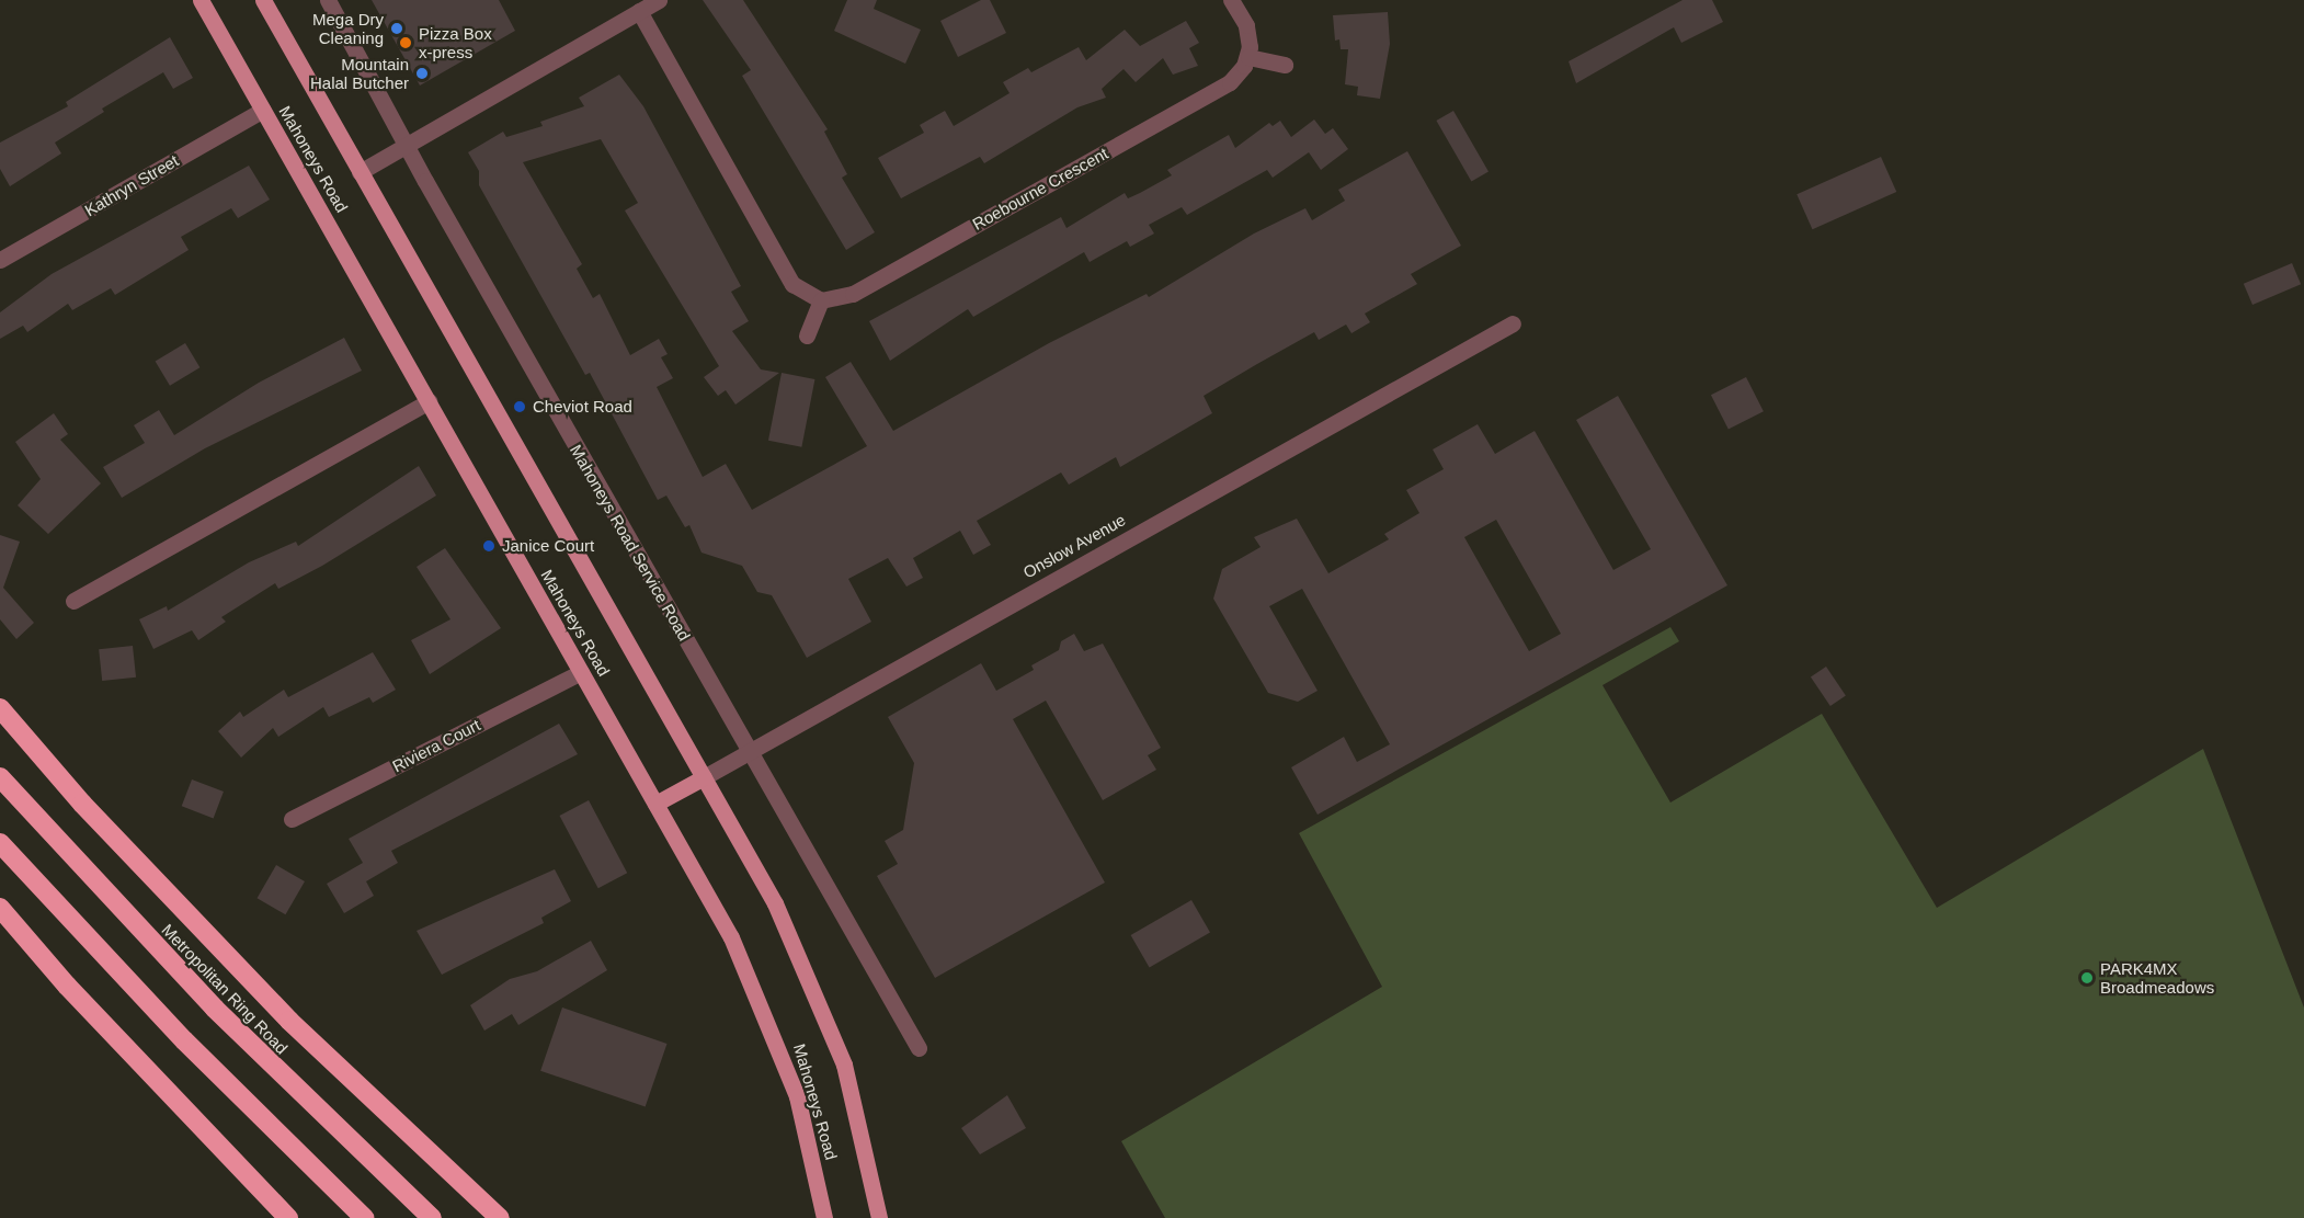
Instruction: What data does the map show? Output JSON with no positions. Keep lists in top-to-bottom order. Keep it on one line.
{"streets":{"highway":["Metropolitan Ring Road"],"main road":["Mahoneys Road","Onslow Avenue"],"street":["Kathryn Street","Roebourne Crescent","Mahoneys Road Service Road","Riviera Court"]},"crossings":[["Mahoneys Road","Kathryn Street"],["Mahoneys Road","Onslow Avenue"],["Mahoneys Road","Riviera Court"],["Mahoneys Road Service Road","Onslow Avenue"]],"places":["Mega Dry Cleaning","Pizza Box x-press","Mountain Halal Butcher","Cheviot Road","Janice Court","PARK4MX Broadmeadows"]}
